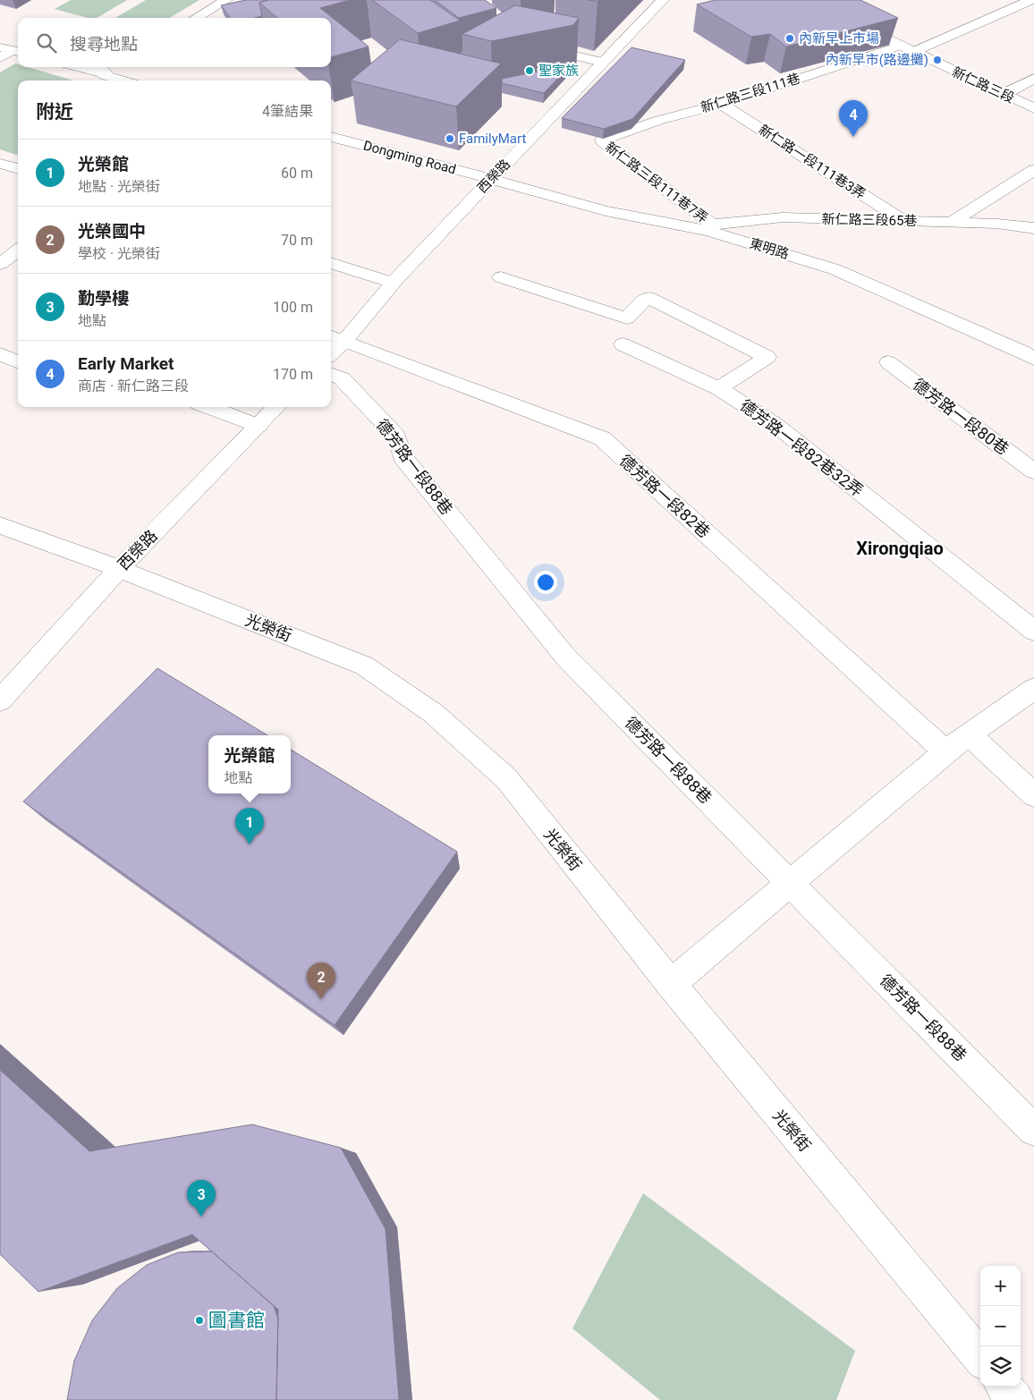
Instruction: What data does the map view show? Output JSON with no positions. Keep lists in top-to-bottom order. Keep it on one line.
{"streets":{"street":["新仁路三段","新仁路三段111巷","Dongming Road","新仁路一段111巷3弄","西榮路","新仁路三段111巷7弄","新仁路三段65巷","東明路","德芳路一段80巷","德芳路一段82巷32弄","德芳路一段88巷","德芳路一段82巷","光榮街"]},"crossings":[["新仁路三段","新仁路三段111巷"],["新仁路三段111巷","新仁路一段111巷3弄"],["新仁路三段111巷","新仁路三段111巷7弄"],["Dongming Road","西榮路"],["Dongming Road","東明路"],["新仁路一段111巷3弄","新仁路三段65巷"],["西榮路","東明路"],["西榮路","德芳路一段82巷"],["西榮路","光榮街"],["新仁路三段111巷7弄","新仁路三段65巷"],["新仁路三段111巷7弄","東明路"],["新仁路三段65巷","東明路"]],"districts":["Xirongqiao"],"places":["內新早上市場","內新早市(路邊攤)","聖家族","FamilyMart","圖書館"],"page":{"search":"搜尋地點","heading":["附近","4筆結果"],"pins":["4","1","2","3"],"list":[{"mark":"1","name":"光榮館","note":"地點 · 光榮街","value":"60 m"},{"mark":"2","name":"光榮國中","note":"學校 · 光榮街","value":"70 m"},{"mark":"3","name":"勤學樓","note":"地點","value":"100 m"},{"mark":"4","name":"Early Market","note":"商店 · 新仁路三段","value":"170 m"}],"popup":["光榮館","地點"],"map_buttons":["+","−"]}}
